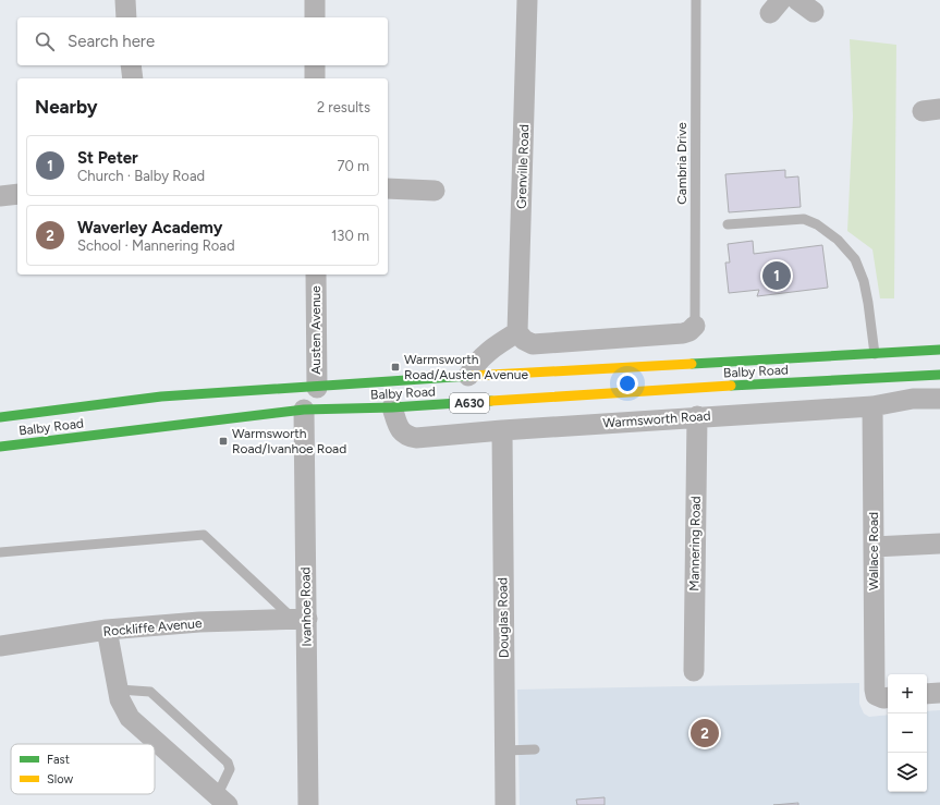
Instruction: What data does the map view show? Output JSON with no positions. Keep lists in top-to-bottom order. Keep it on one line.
{"streets":{"main road":["Balby Road","A630"],"street":["Grenville Road","Austen Avenue","Warmsworth Road","Mannering Road","Wallace Road","Ivanhoe Road","Douglas Road","Rockliffe Avenue"],"lane":["Cambria Drive"]},"crossings":[["Austen Avenue","Balby Road"],["Balby Road","Warmsworth Road"],["Balby Road","Ivanhoe Road"],["Warmsworth Road","Mannering Road"],["Warmsworth Road","Wallace Road"],["Warmsworth Road","Douglas Road"],["Ivanhoe Road","Rockliffe Avenue"]],"places":{"transit":["Warmsworth Road/Austen Avenue","Warmsworth Road/Ivanhoe Road"]},"legend":["Fast","Slow"],"page":{"search":"Search here","heading":["Nearby","2 results"],"list":[{"mark":"1","name":"St Peter","note":"Church · Balby Road","value":"70 m"},{"mark":"2","name":"Waverley Academy","note":"School · Mannering Road","value":"130 m"}],"pins":["1","2"],"map_buttons":["+","−"]}}
